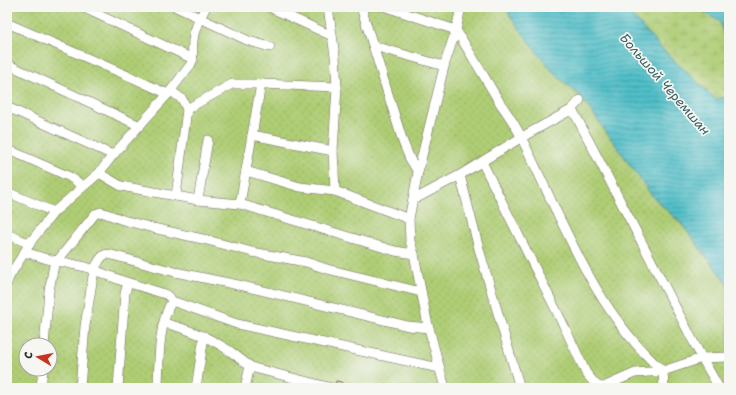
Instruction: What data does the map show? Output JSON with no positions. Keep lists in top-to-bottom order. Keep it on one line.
{"water":["Большой Черемшан"],"north":"left"}
